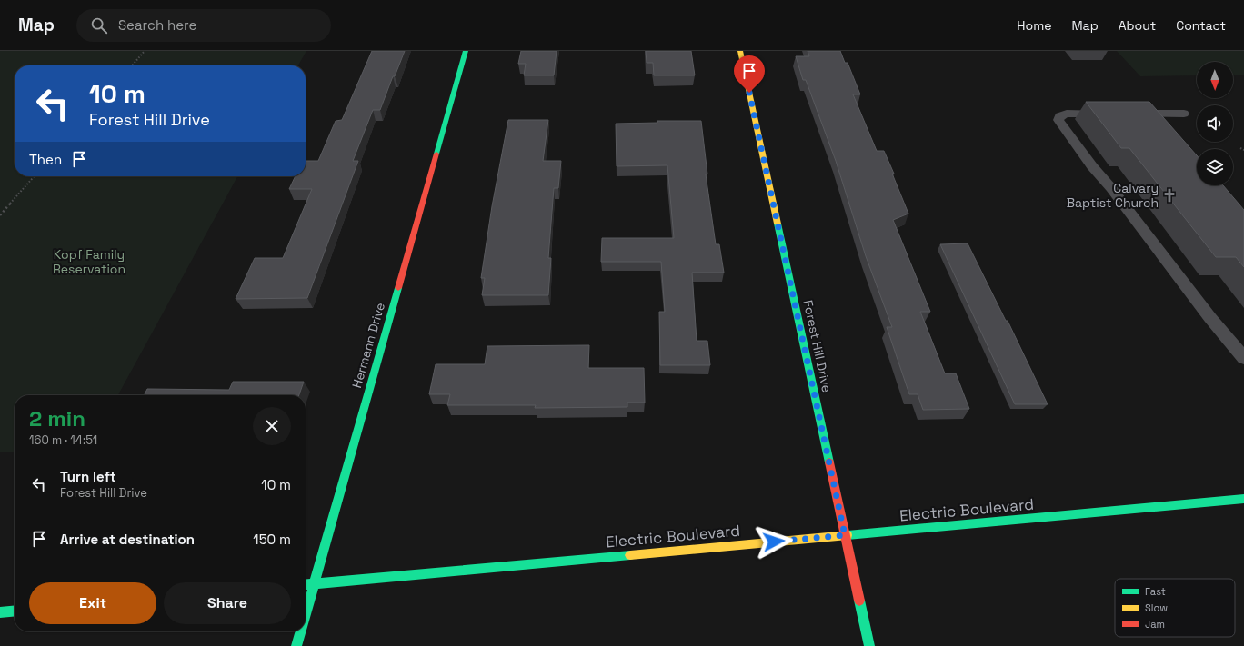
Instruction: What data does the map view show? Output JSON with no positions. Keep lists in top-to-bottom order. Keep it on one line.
{"streets":{"street":["Hermann Drive","Forest Hill Drive","Electric Boulevard"]},"crossings":[["Hermann Drive","Electric Boulevard"],["Forest Hill Drive","Electric Boulevard"]],"parks":["Kopf Family Reservation"],"places":{"church":["Calvary Baptist Church"]},"legend":["Fast","Slow","Jam"],"north":"bottom","page":{"header":"Map","search":"Search here","nav":["Home","Map","About","Contact"],"turn":["10 m","Forest Hill Drive"],"then":"Then","heading":["2 min","160 m · 14:51"],"list":[{"name":"Turn left","note":"Forest Hill Drive","value":"10 m"},{"name":"Arrive at destination","value":"150 m"}],"buttons":["Exit","Share"]}}
